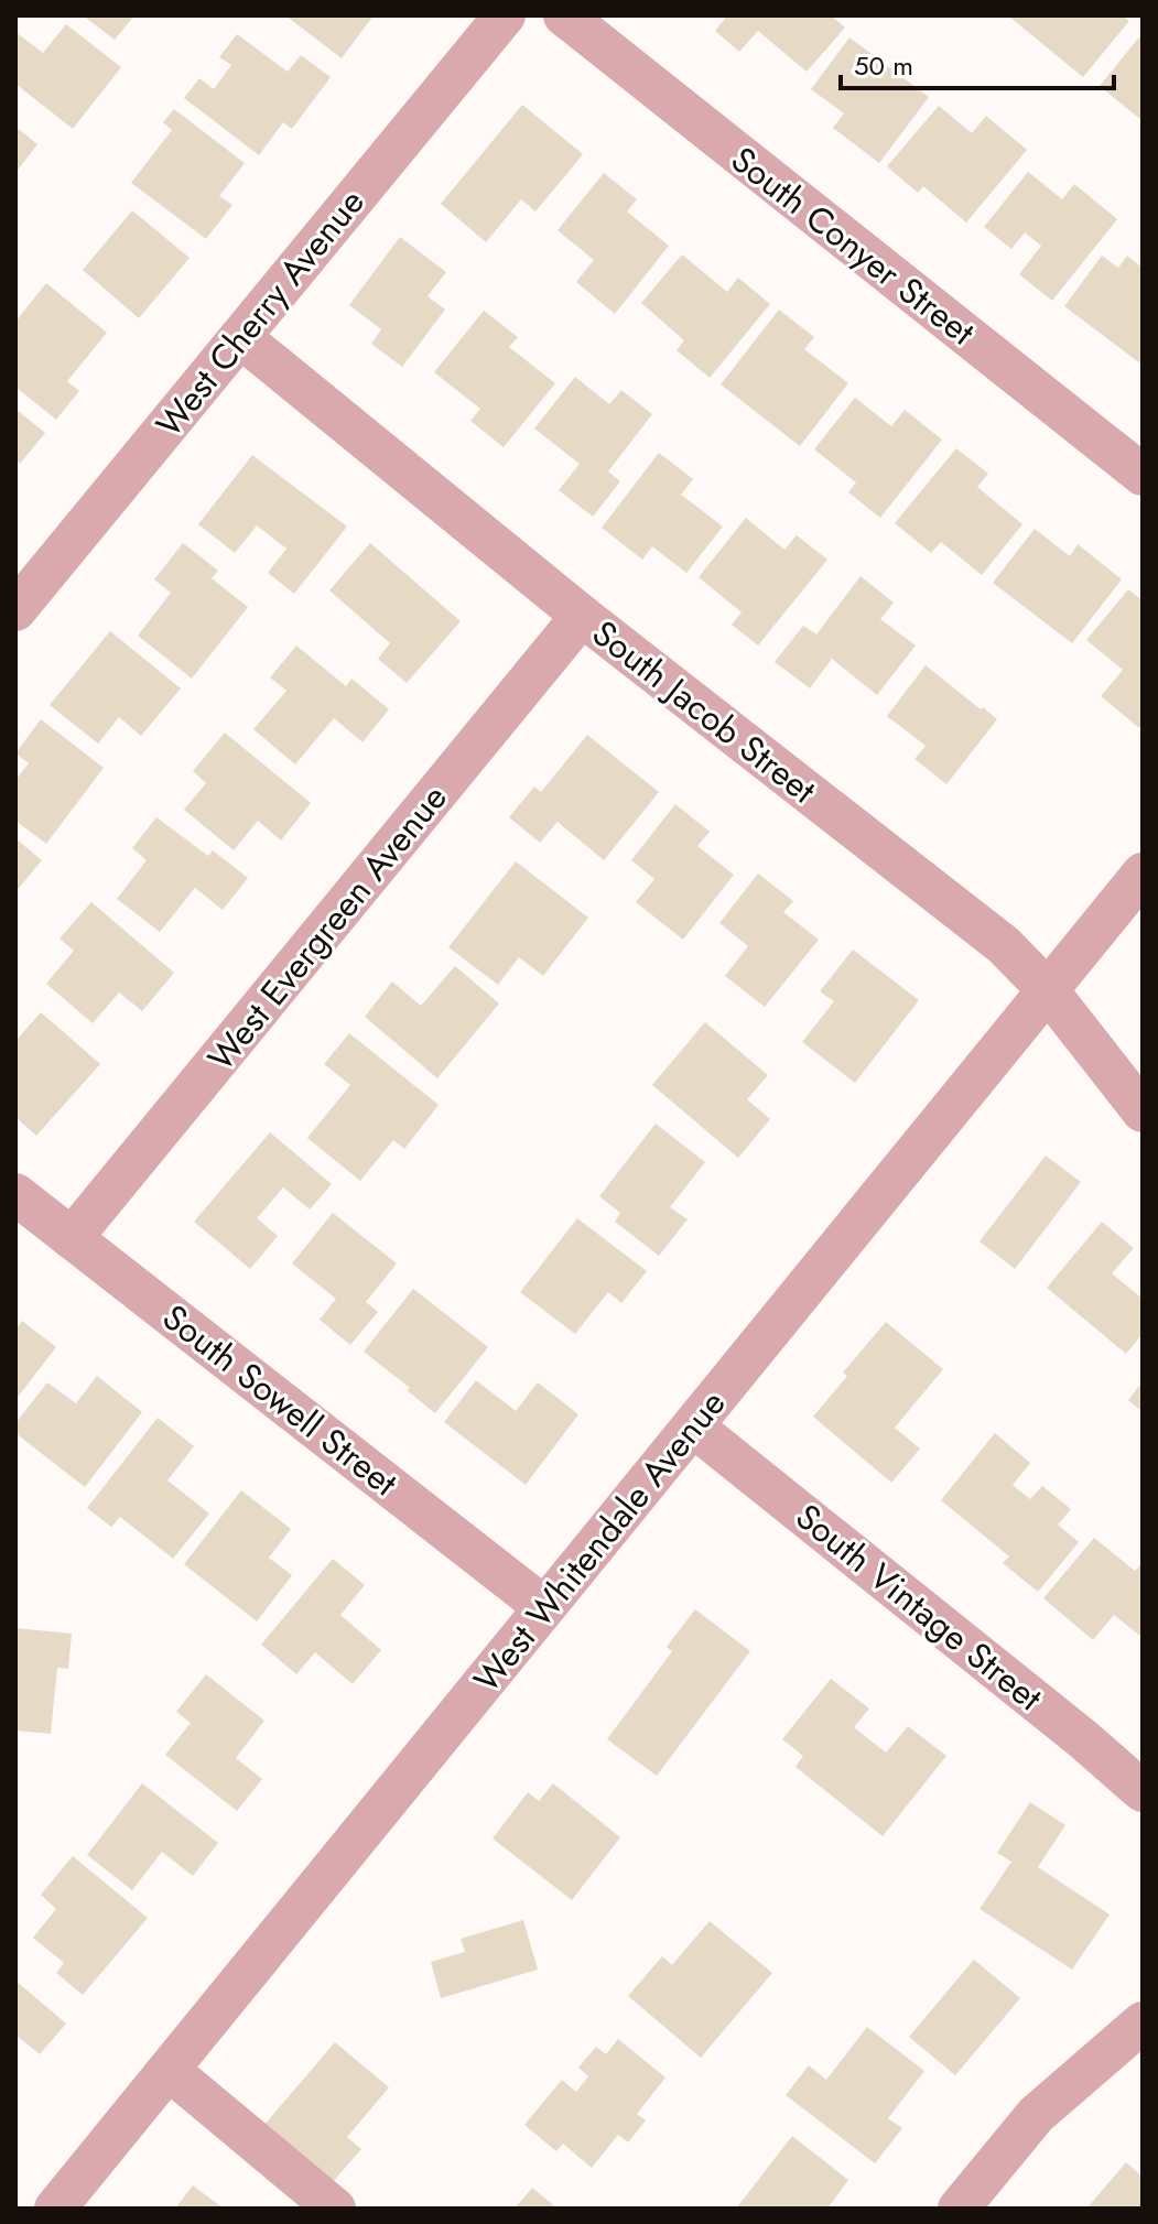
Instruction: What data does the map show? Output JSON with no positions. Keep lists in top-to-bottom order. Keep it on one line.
{"streets":{"street":["South Conyer Street","West Cherry Avenue","South Jacob Street","West Evergreen Avenue","South Sowell Street","West Whitendale Avenue","South Vintage Street"]},"crossings":[["West Cherry Avenue","South Jacob Street"],["South Jacob Street","West Evergreen Avenue"],["South Jacob Street","West Whitendale Avenue"],["West Evergreen Avenue","South Sowell Street"],["South Sowell Street","West Whitendale Avenue"],["West Whitendale Avenue","South Vintage Street"]],"scale_bar":"50 m"}
